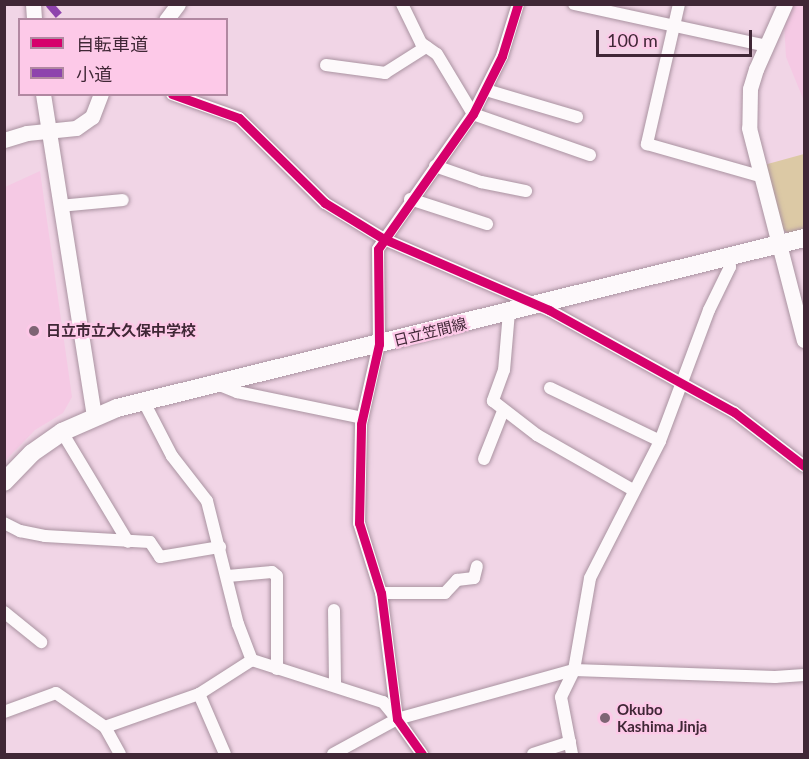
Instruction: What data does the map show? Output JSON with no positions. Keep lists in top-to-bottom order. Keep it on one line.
{"streets":{"main road":["日立笠間線"]},"places":["日立市立大久保中学校","Okubo Kashima Jinja"],"legend":["自転車道","小道"],"scale_bar":"100 m"}
